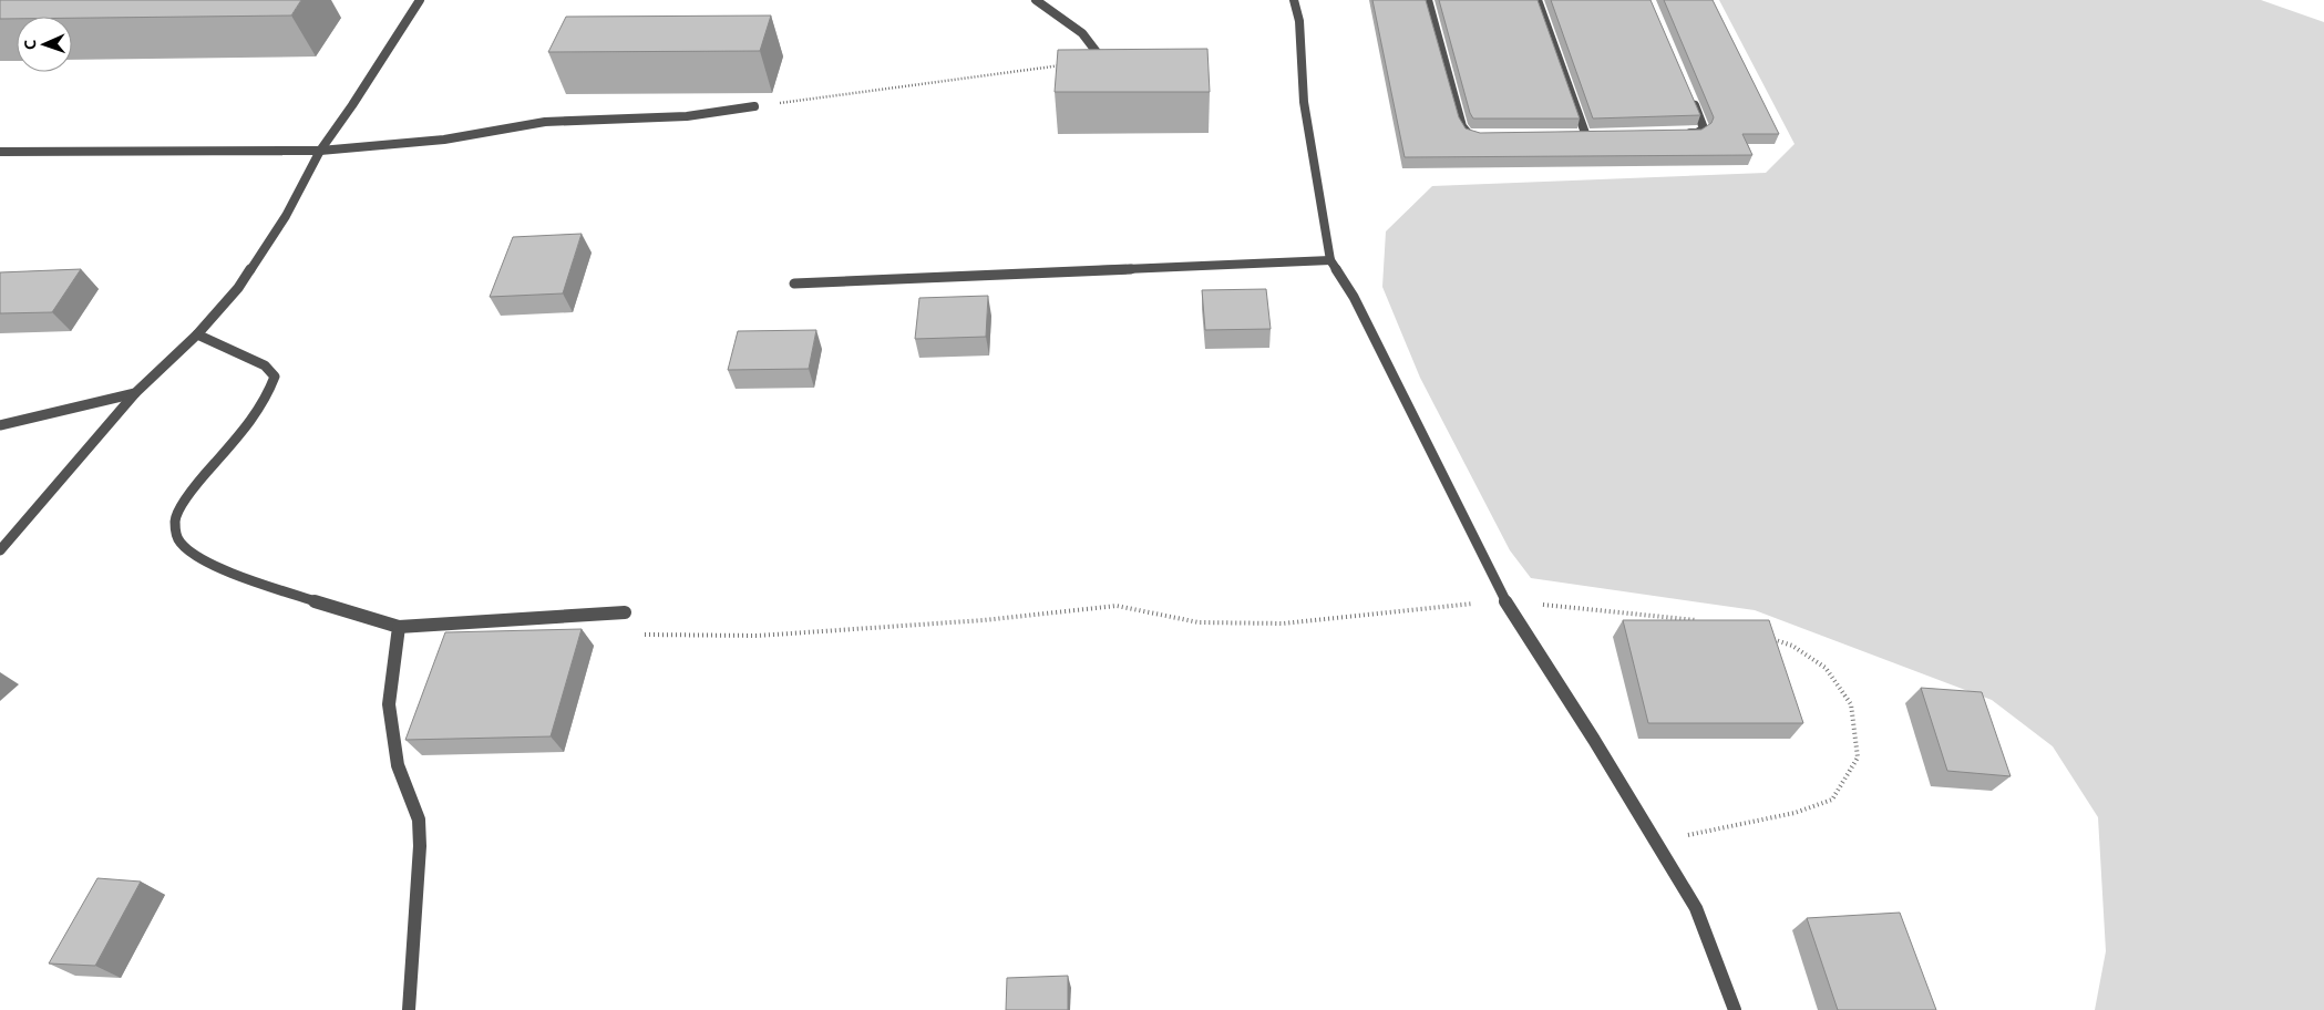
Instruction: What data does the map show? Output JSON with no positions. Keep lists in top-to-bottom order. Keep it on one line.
{"north":"left"}
